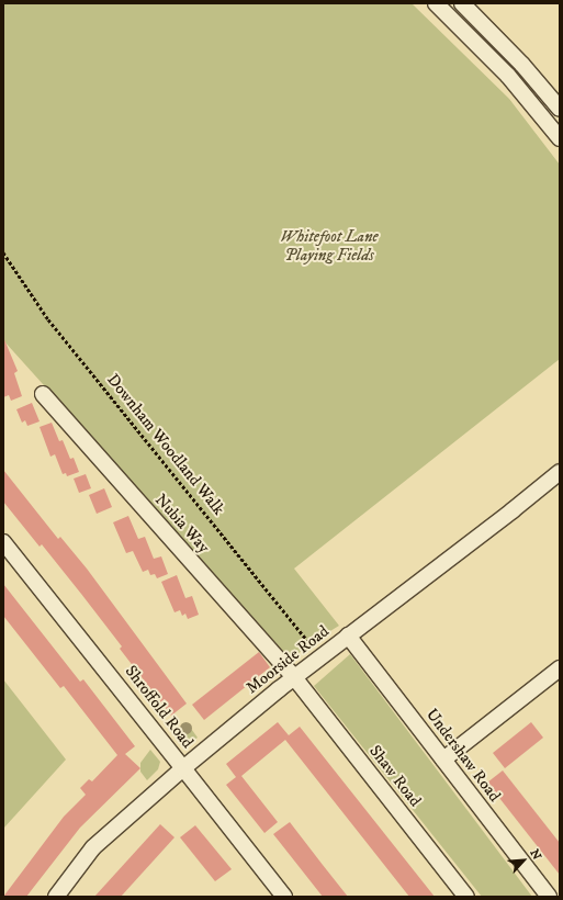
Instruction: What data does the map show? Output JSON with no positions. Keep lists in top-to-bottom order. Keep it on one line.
{"streets":{"street":["Nubia Way","Moorside Road","Shroffold Road","Undershaw Road","Shaw Road"],"path":["Downham Woodland Walk"]},"crossings":[["Nubia Way","Moorside Road"],["Nubia Way","Shaw Road"],["Moorside Road","Shroffold Road"],["Moorside Road","Undershaw Road"],["Moorside Road","Shaw Road"]],"parks":["Whitefoot Lane Playing Fields"],"north":"top right"}
